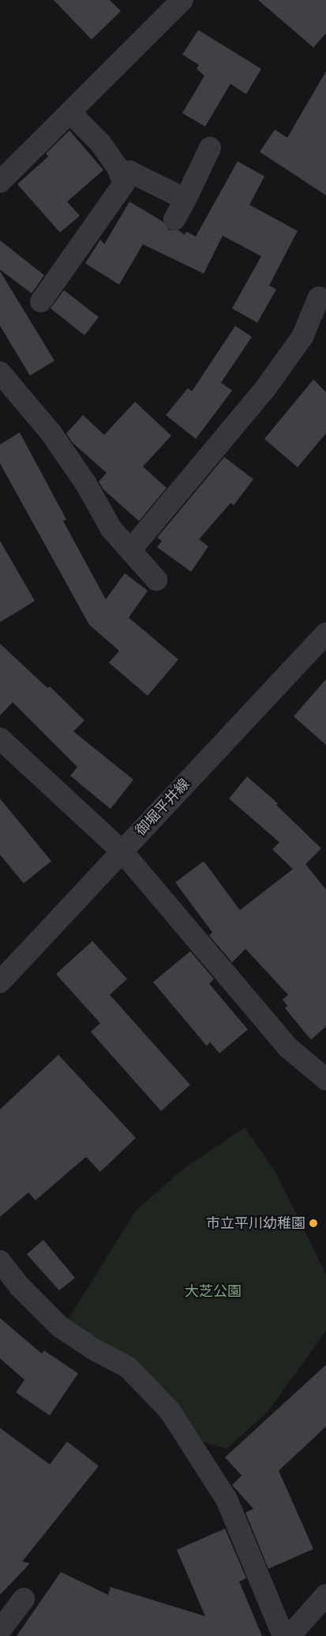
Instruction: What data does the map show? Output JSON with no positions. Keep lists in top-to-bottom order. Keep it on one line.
{"streets":{"street":["御堀平井線"]},"parks":["大芝公園"],"places":["市立平川幼稚園"]}
